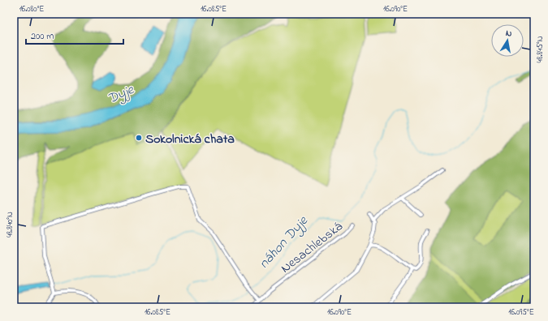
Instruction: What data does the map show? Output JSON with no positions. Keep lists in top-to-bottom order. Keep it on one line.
{"streets":{"street":["Nesachlebská"]},"water":["Dyje","náhon Dyje"],"places":["Sokolnická chata"],"scale_bar":"200 m","north":"top","coordinates":["16.080°E","16.085°E","16.090°E","48.845°N","48.840°N","16.095°E"]}
